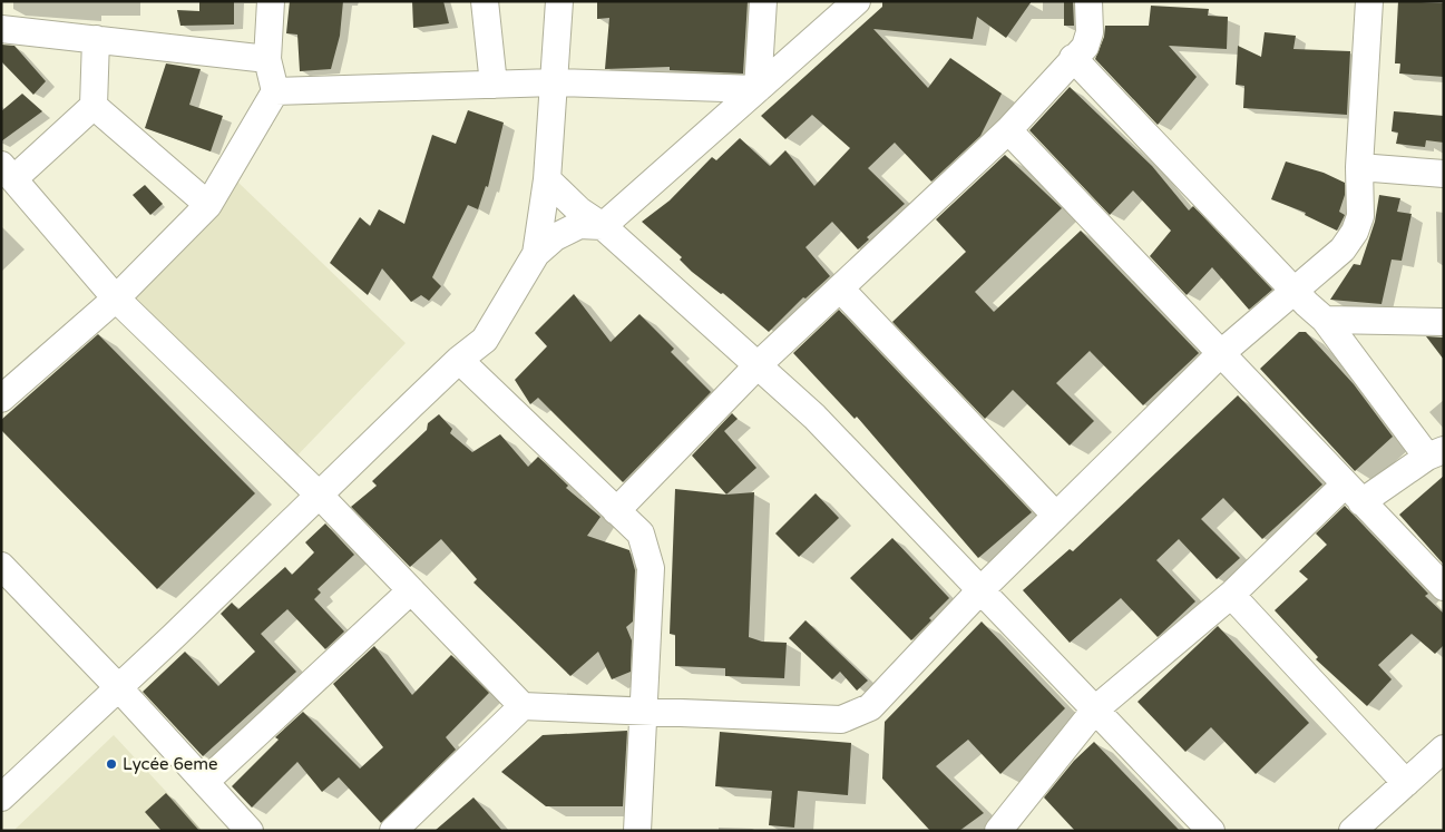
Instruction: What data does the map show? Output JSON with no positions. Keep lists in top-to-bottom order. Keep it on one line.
{"places":["Lycée 6eme"]}
